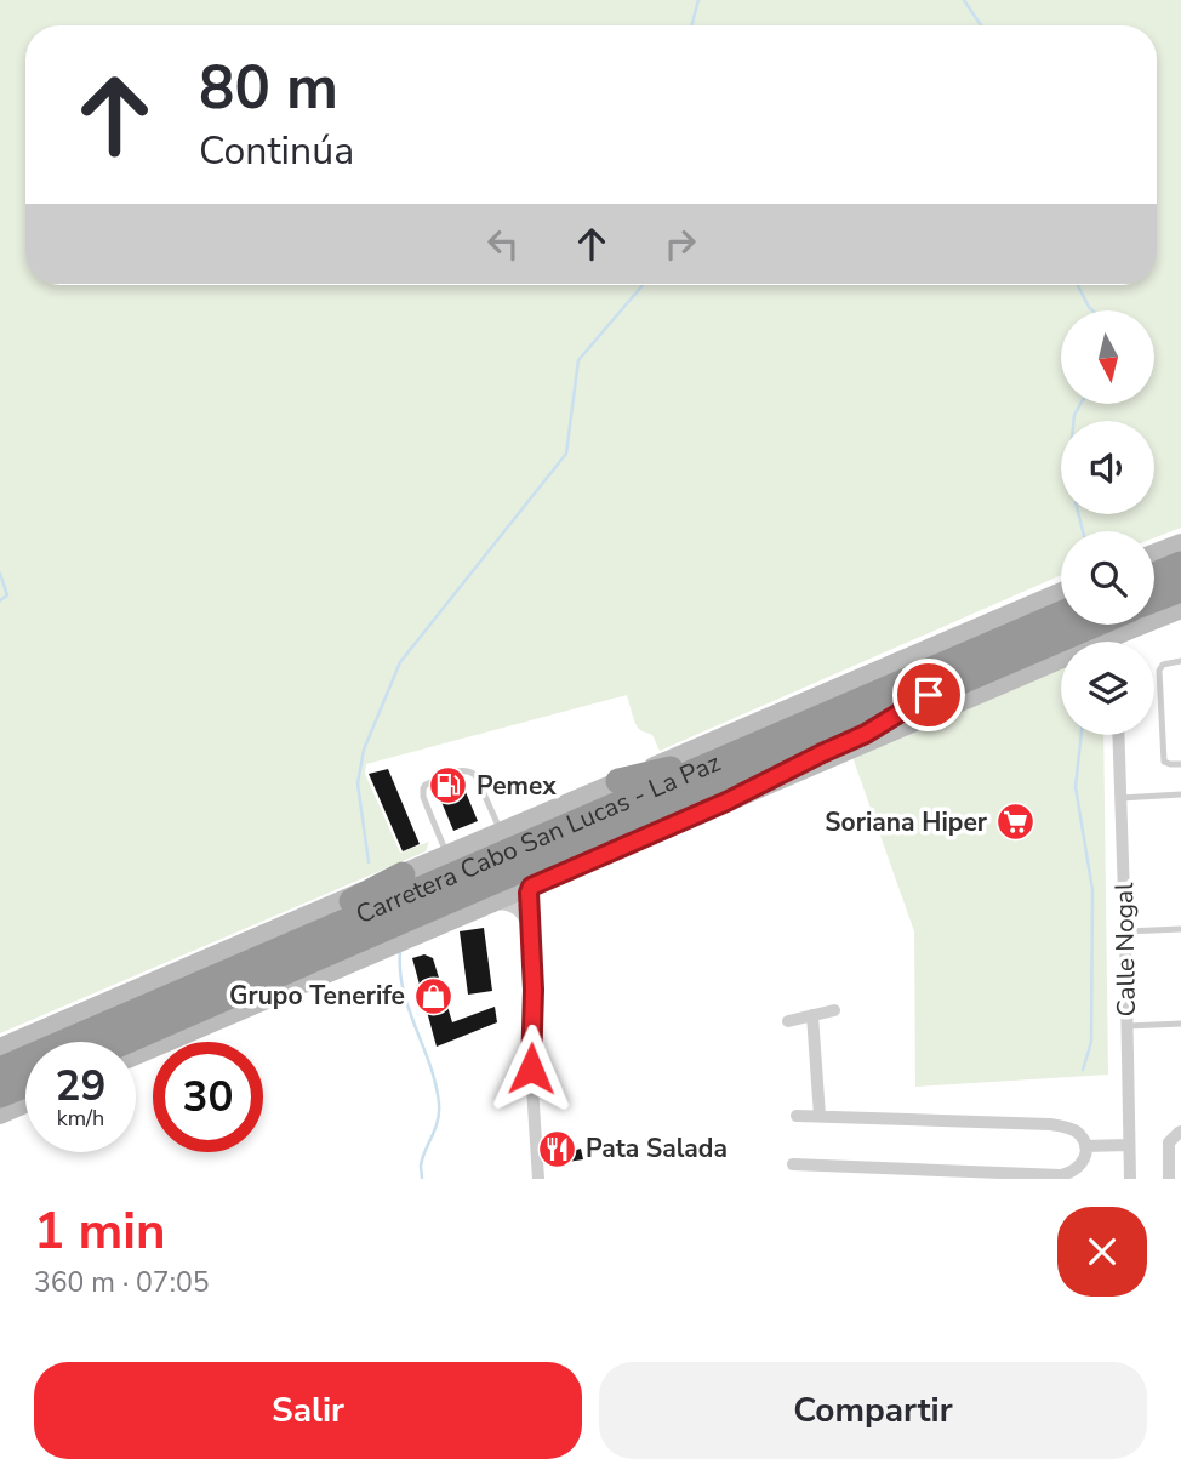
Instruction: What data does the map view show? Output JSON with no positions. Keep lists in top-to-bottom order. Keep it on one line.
{"streets":{"highway":["Carretera Cabo San Lucas - La Paz"],"street":["Calle Nogal"]},"places":{"fuel station":["Pemex"],"supermarket":["Soriana Hiper"],"shop":["Grupo Tenerife"],"restaurant":["Pata Salada"]},"north":"bottom","page":{"turn":["80 m","Continúa"],"speed":"29 km/h","limit":"30","heading":["1 min","360 m · 07:05"],"buttons":["Salir","Compartir"]}}
